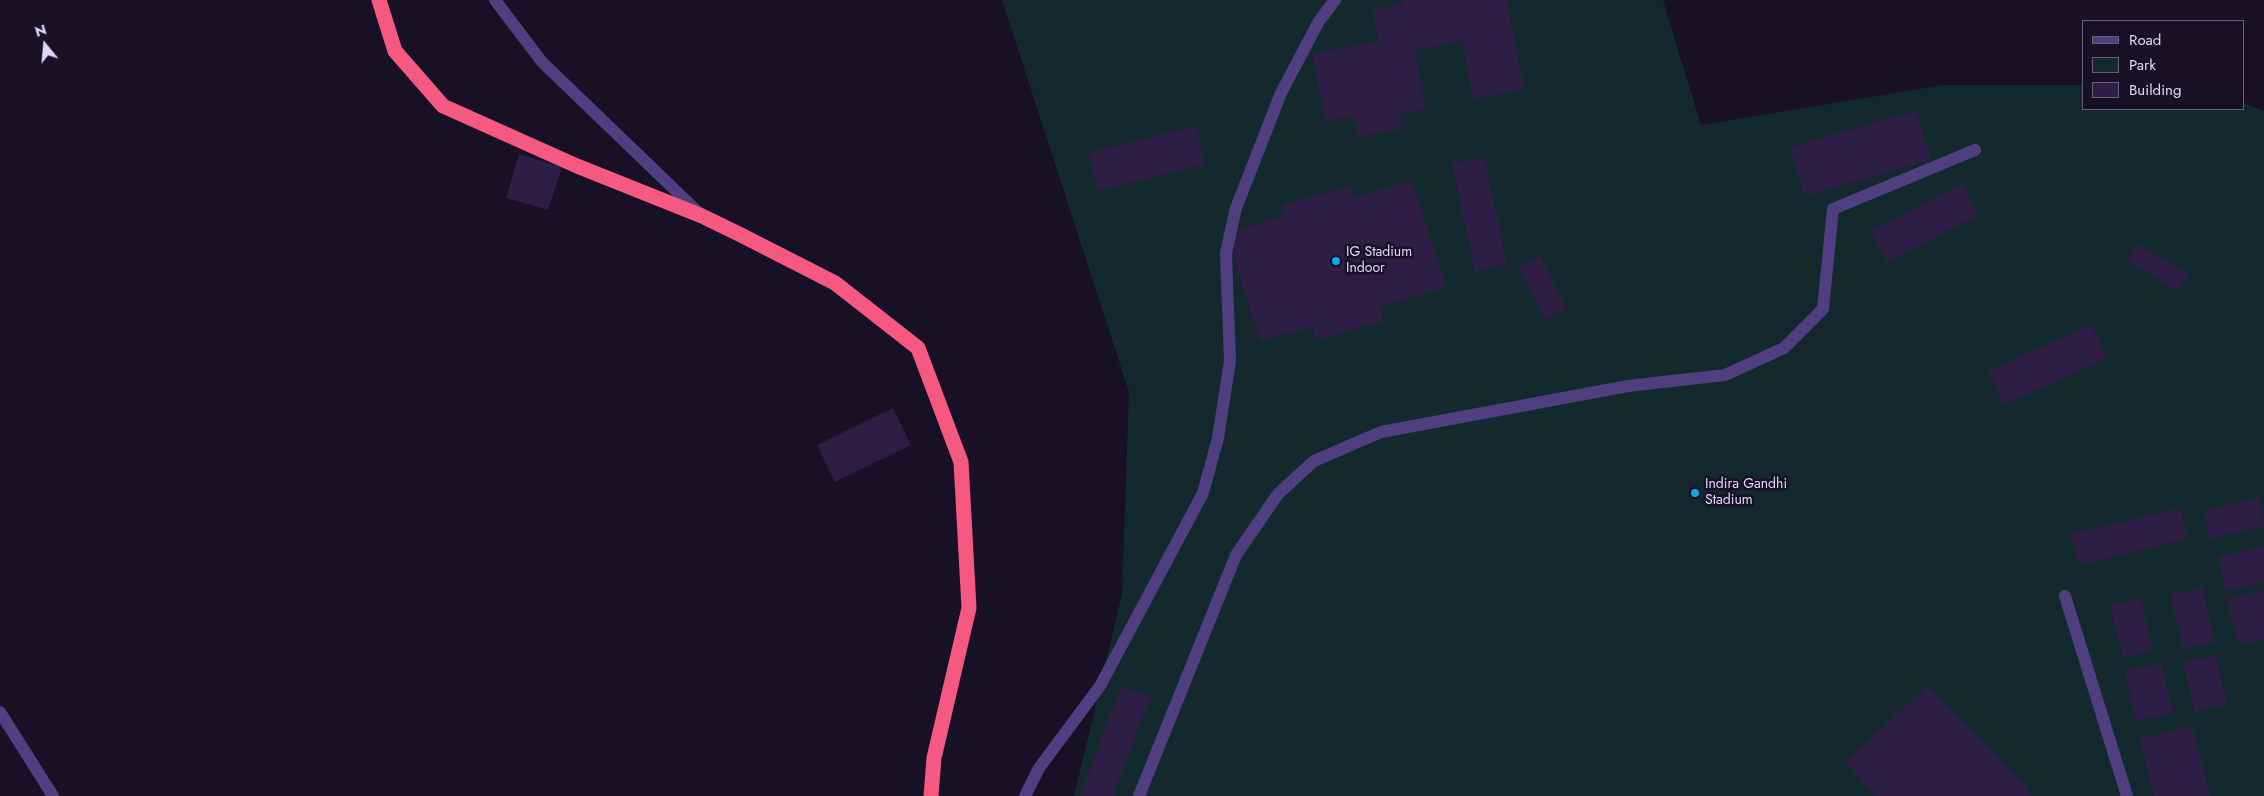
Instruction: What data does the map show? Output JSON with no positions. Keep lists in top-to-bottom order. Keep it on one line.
{"places":["IG Stadium Indoor","Indira Gandhi Stadium"],"legend":["Road","Park","Building"],"north":"top"}
